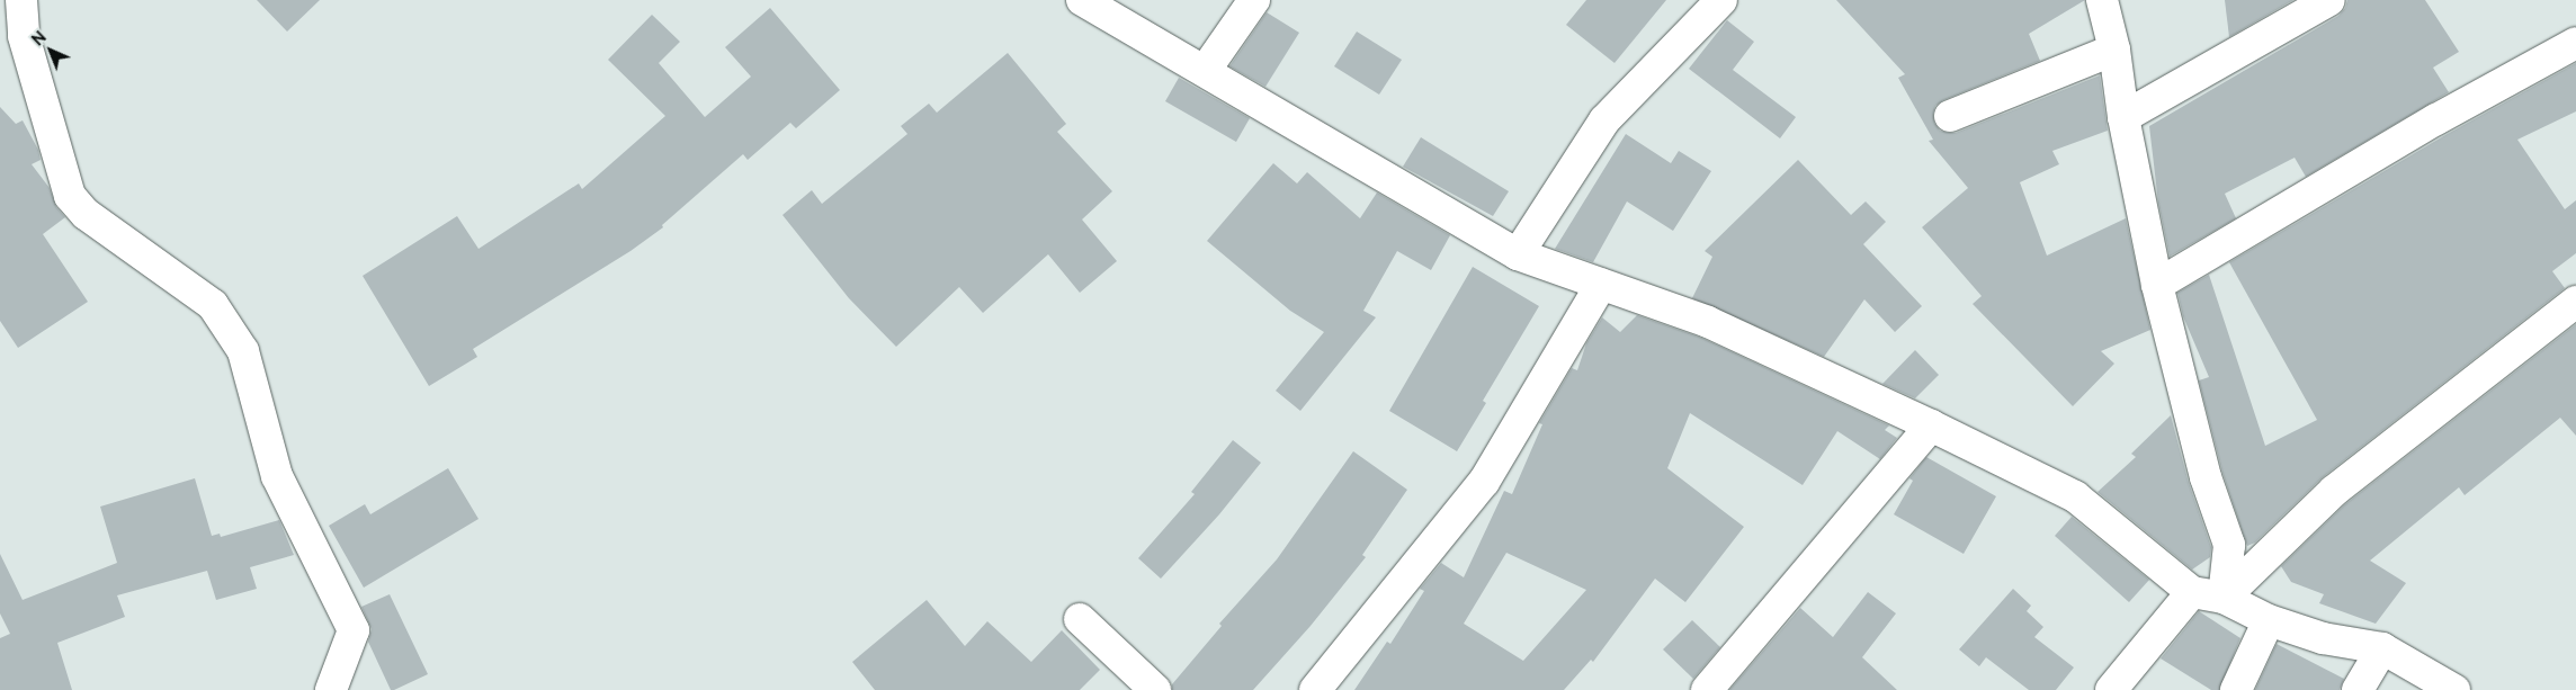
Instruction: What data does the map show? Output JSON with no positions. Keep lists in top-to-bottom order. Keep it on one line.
{"north":"top left"}
